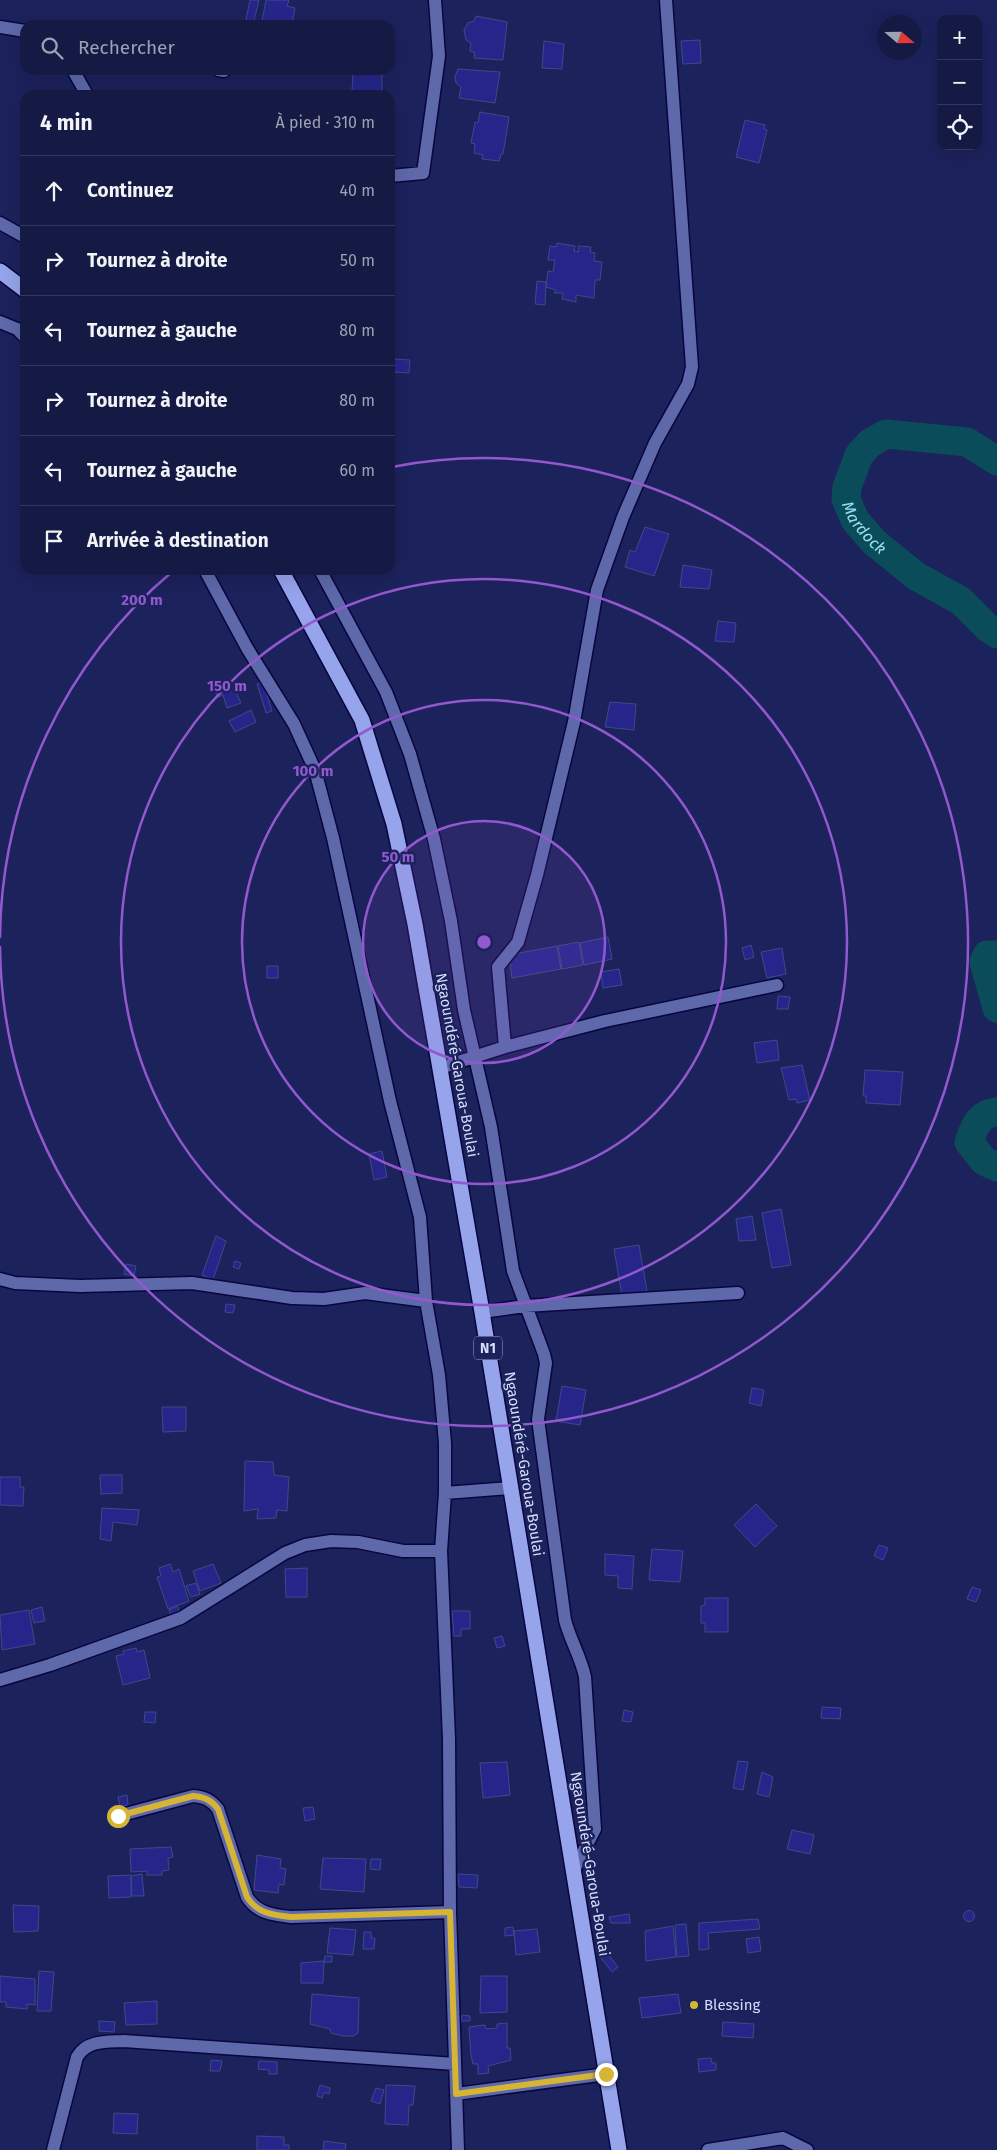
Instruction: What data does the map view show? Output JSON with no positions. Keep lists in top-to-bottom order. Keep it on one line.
{"streets":{"highway":["Ngaoundéré-Garoua-Boulai","N1"]},"water":["Mardock"],"places":["Blessing"],"north":"right","page":{"map_buttons":["+","−"],"search":"Rechercher","heading":["4 min","À pied · 310 m"],"list":[["Continuez","40 m"],["Tournez à droite","50 m"],["Tournez à gauche","80 m"],["Tournez à droite","80 m"],["Tournez à gauche","60 m"],"Arrivée à destination"]},"rings":["200 m","150 m","100 m","50 m"]}
